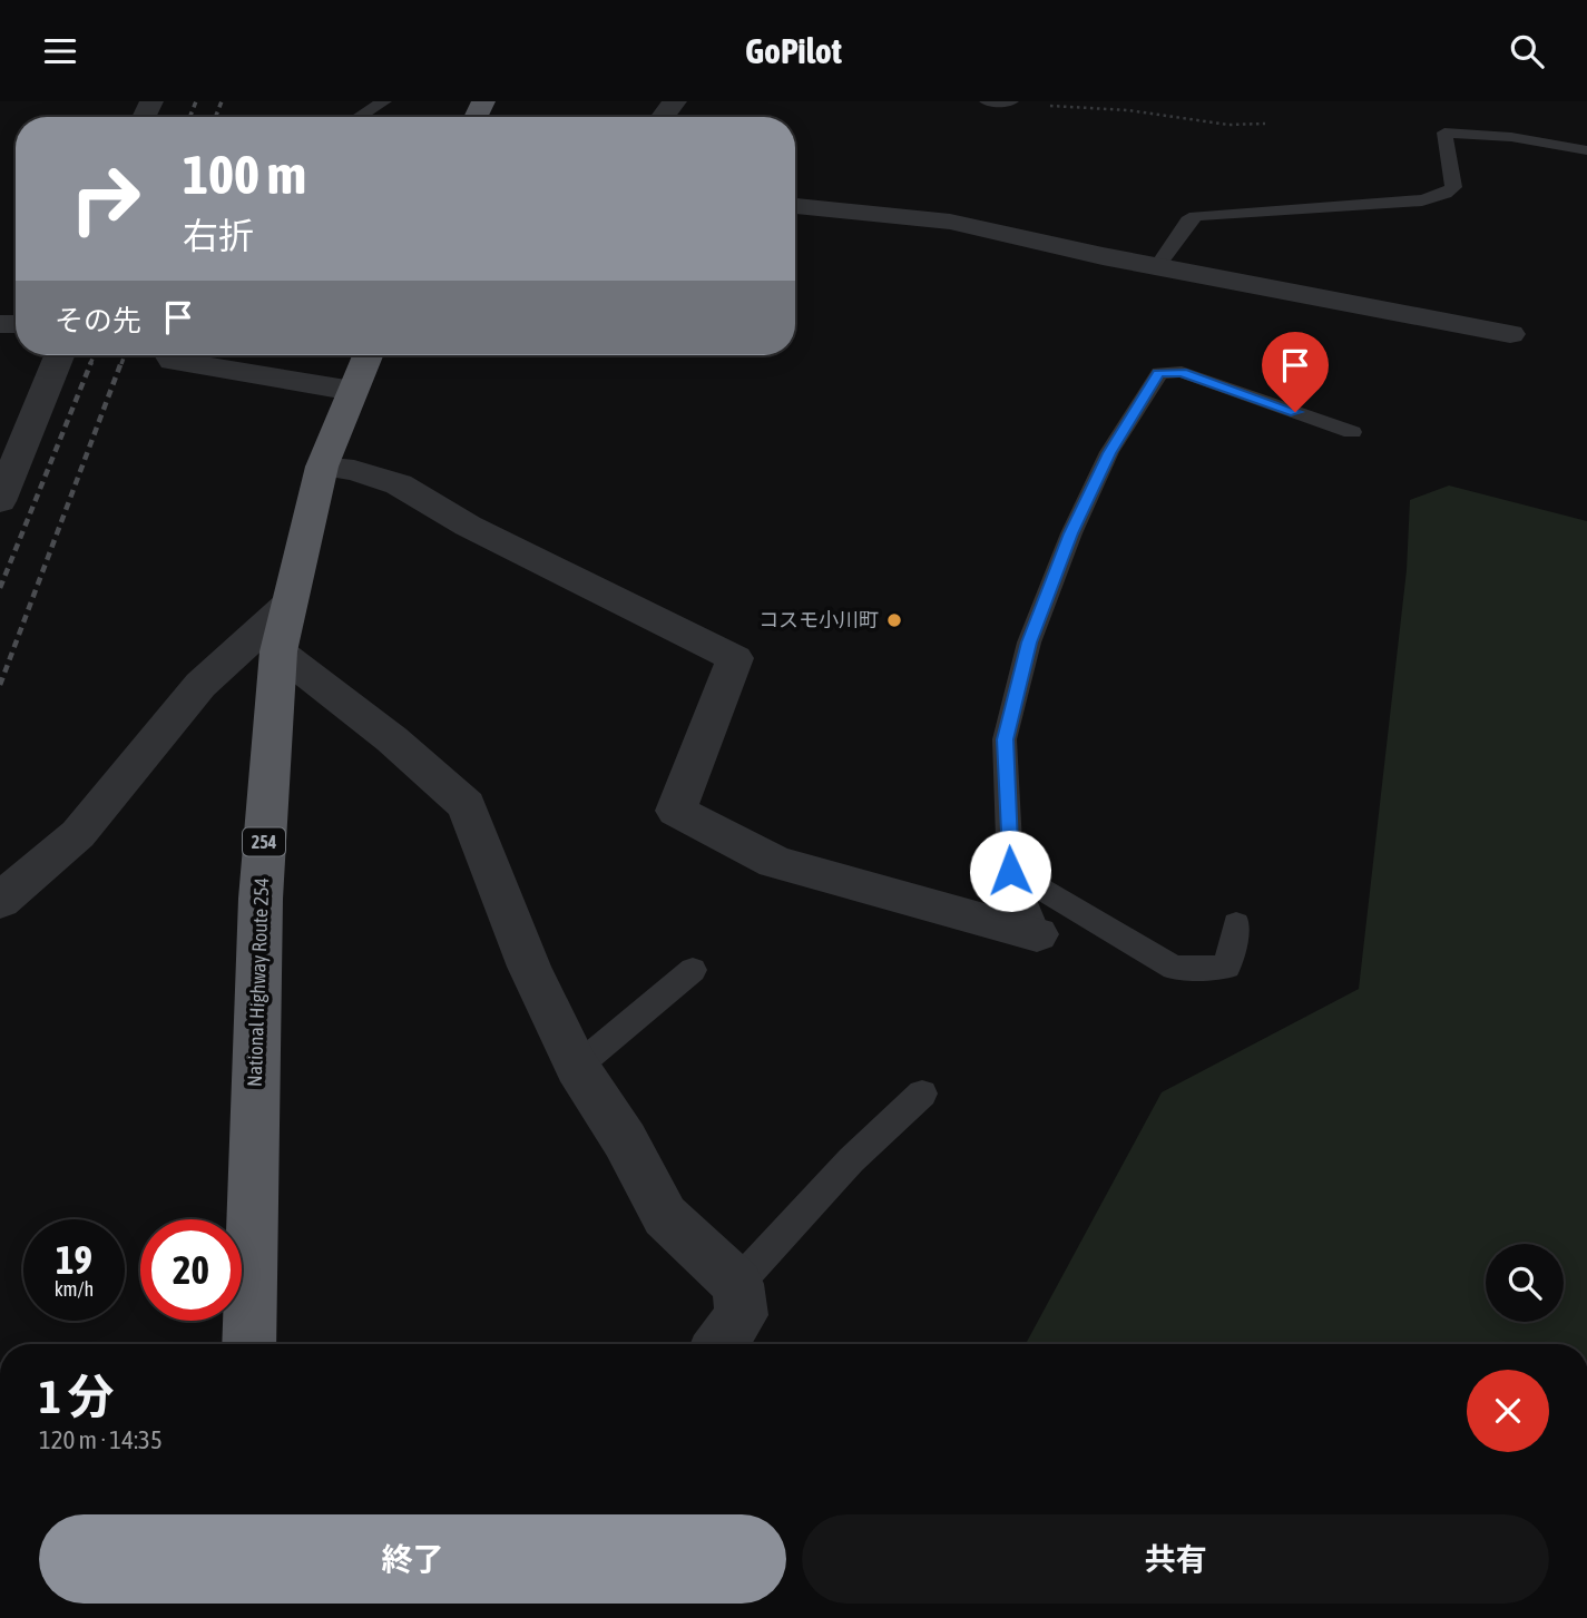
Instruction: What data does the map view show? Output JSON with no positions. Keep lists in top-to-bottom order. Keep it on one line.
{"streets":{"highway":["254","National Highway Route 254"]},"places":["コスモ小川町"],"page":{"header":"GoPilot","turn":["100 m","右折"],"then":"その先","speed":"19 km/h","limit":"20","heading":["1 分","120 m · 14:35"],"buttons":["終了","共有"]}}
